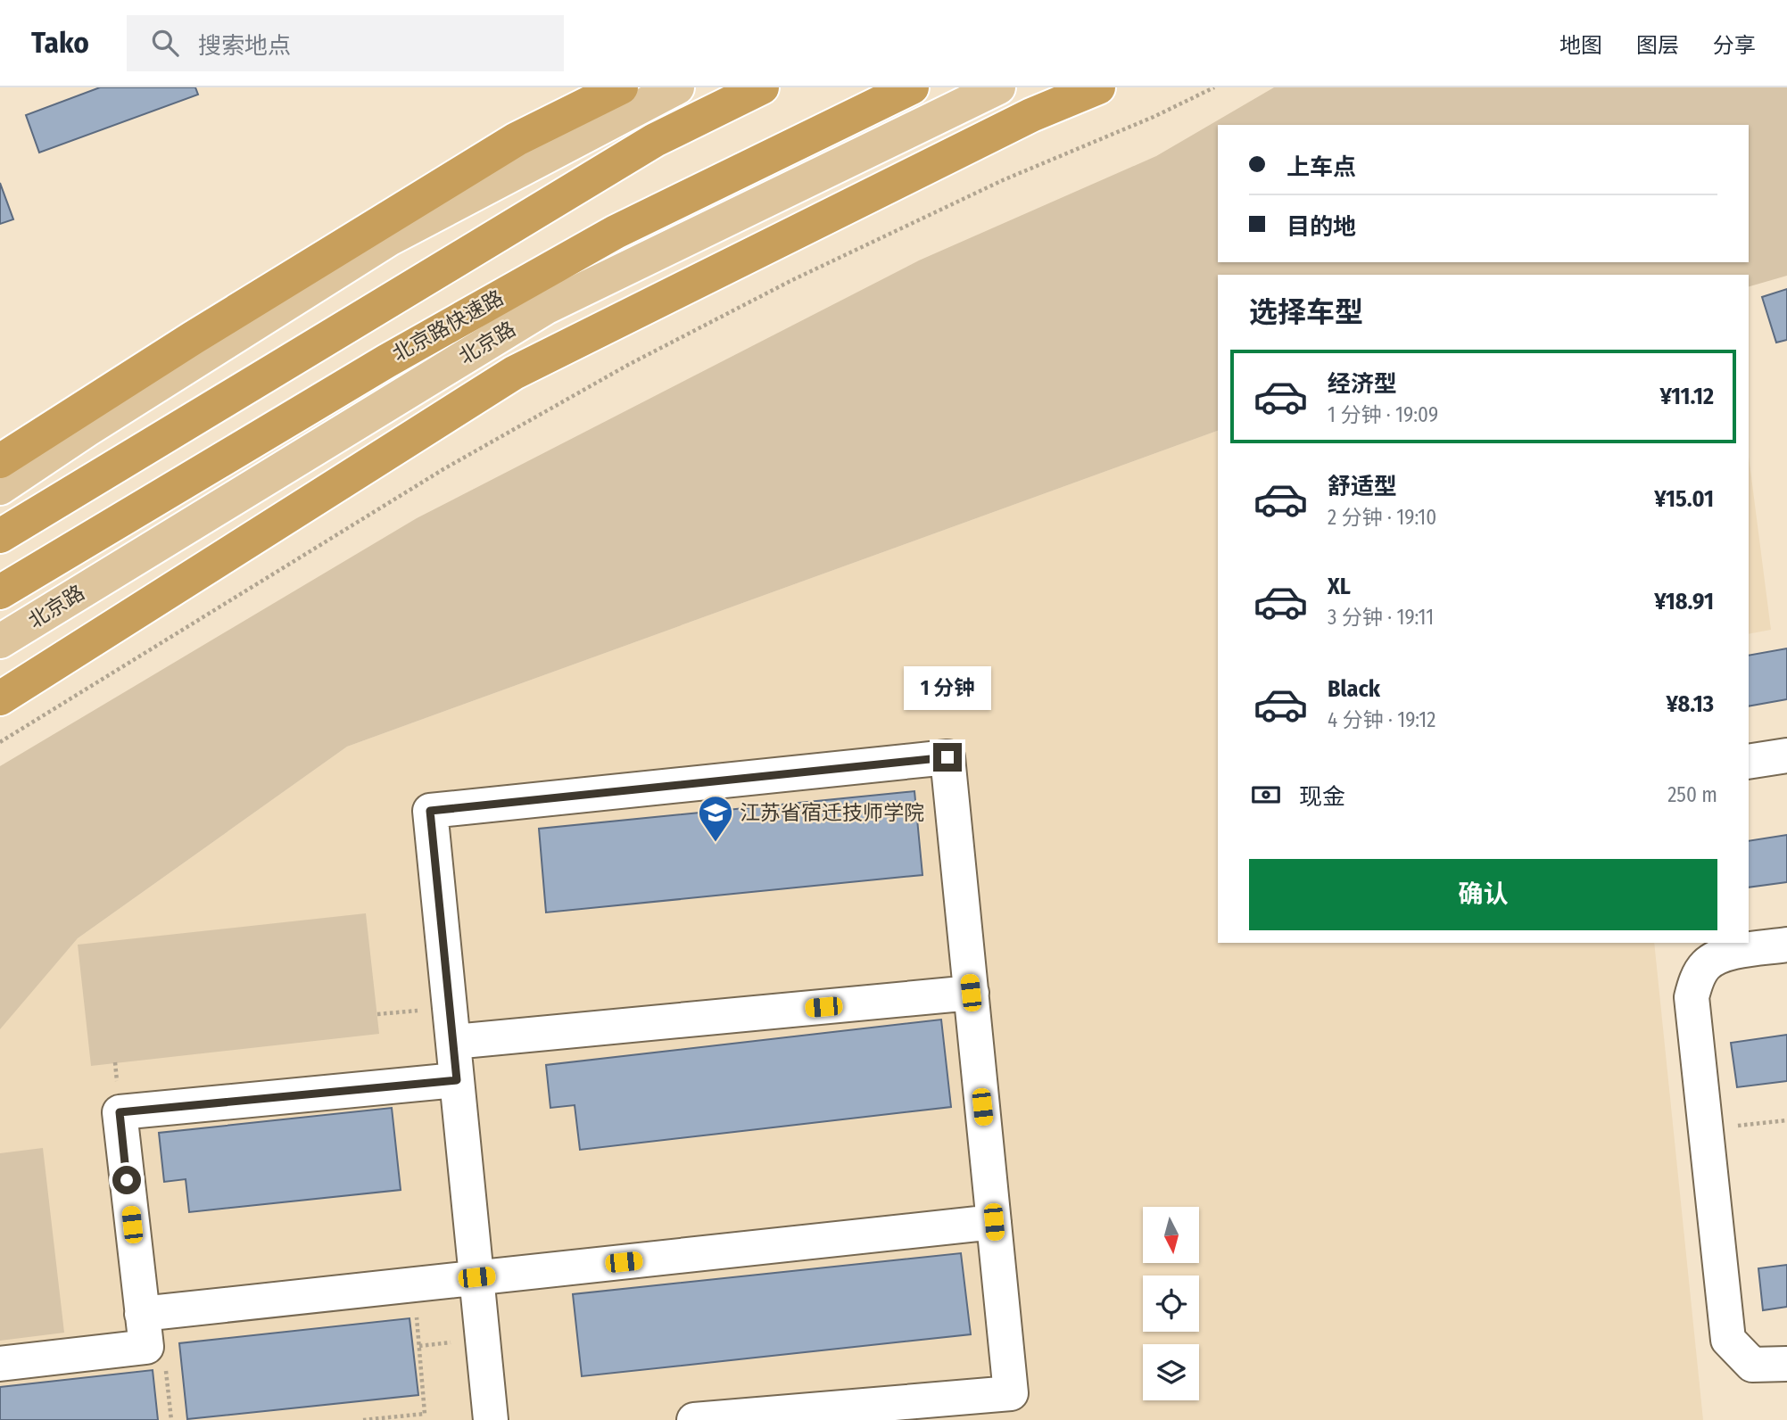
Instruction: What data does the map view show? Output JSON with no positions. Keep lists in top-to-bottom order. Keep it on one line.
{"streets":{"highway":["北京路快速路"],"main road":["北京路"]},"places":{"school or university":["江苏省宿迁技师学院"]},"north":"bottom","page":{"header":"Tako","search":"搜索地点","nav":["地图","图层","分享"],"banner":["上车点","目的地"],"heading":"选择车型","list":[{"name":"经济型","note":"1 分钟 · 19:09","value":"¥11.12"},{"name":"舒适型","note":"2 分钟 · 19:10","value":"¥15.01"},{"name":"XL","note":"3 分钟 · 19:11","value":"¥18.91"},{"name":"Black","note":"4 分钟 · 19:12","value":"¥8.13"}],"bubble":"1 分钟","pay":["现金","250 m"],"buttons":"确认"}}
